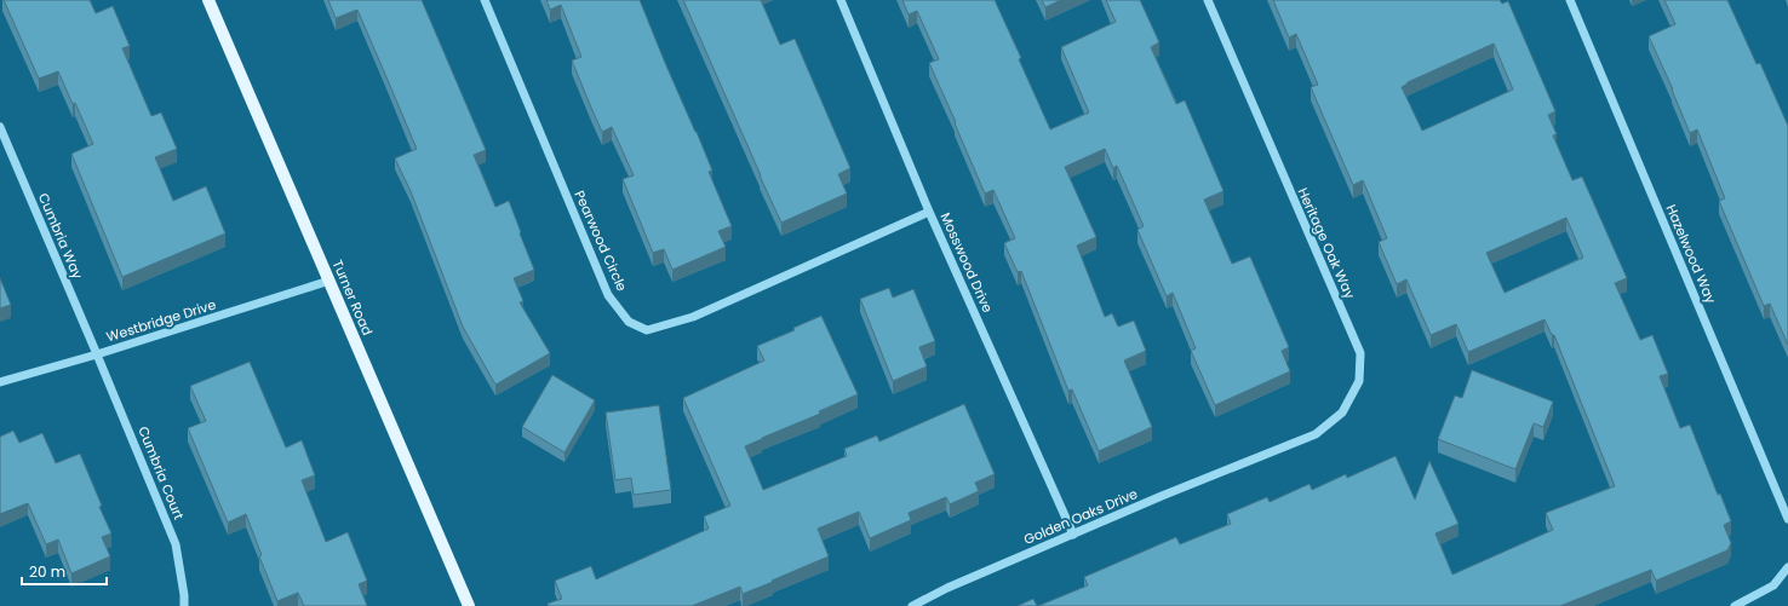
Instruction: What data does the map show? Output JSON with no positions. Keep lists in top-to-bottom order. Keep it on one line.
{"streets":{"main road":["Turner Road"],"street":["Cumbria Way","Pearwood Circle","Heritage Oak Way","Hazelwood Way","Mosswood Drive","Westbridge Drive","Cumbria Court","Golden Oaks Drive"]},"crossings":[["Cumbria Way","Westbridge Drive"],["Cumbria Way","Cumbria Court"],["Pearwood Circle","Mosswood Drive"],["Heritage Oak Way","Golden Oaks Drive"],["Mosswood Drive","Golden Oaks Drive"],["Turner Road","Westbridge Drive"],["Westbridge Drive","Cumbria Court"]],"scale_bar":"20 m"}
